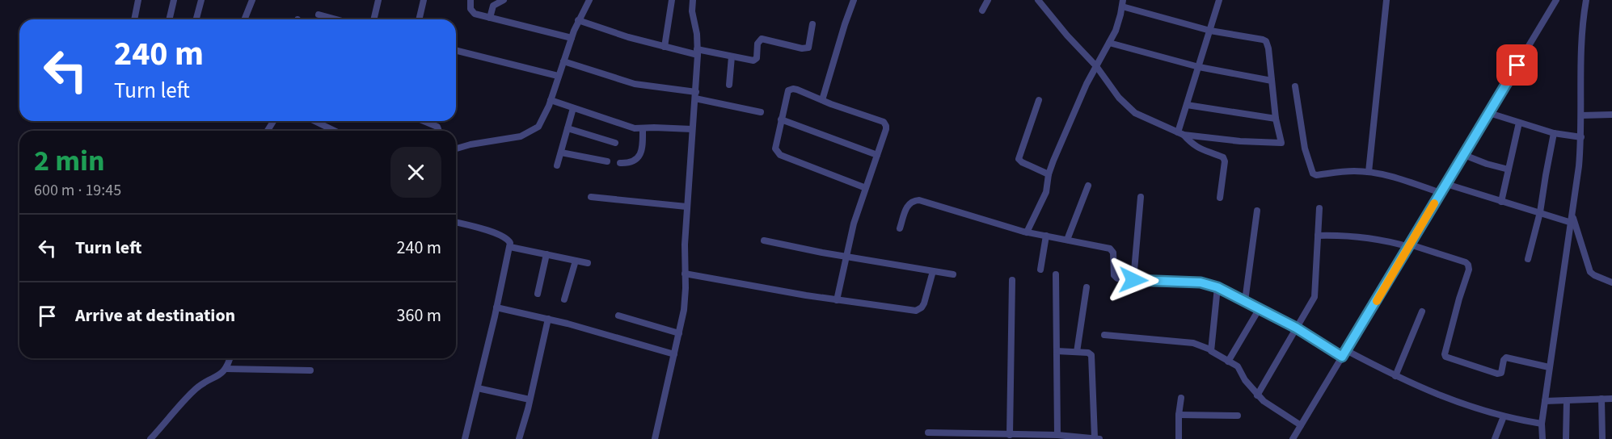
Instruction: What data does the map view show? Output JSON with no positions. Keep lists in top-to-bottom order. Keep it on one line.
{"page":{"turn":["240 m","Turn left"],"heading":["2 min","600 m · 19:45"],"list":[{"name":"Turn left","value":"240 m"},{"name":"Arrive at destination","value":"360 m"}]}}
